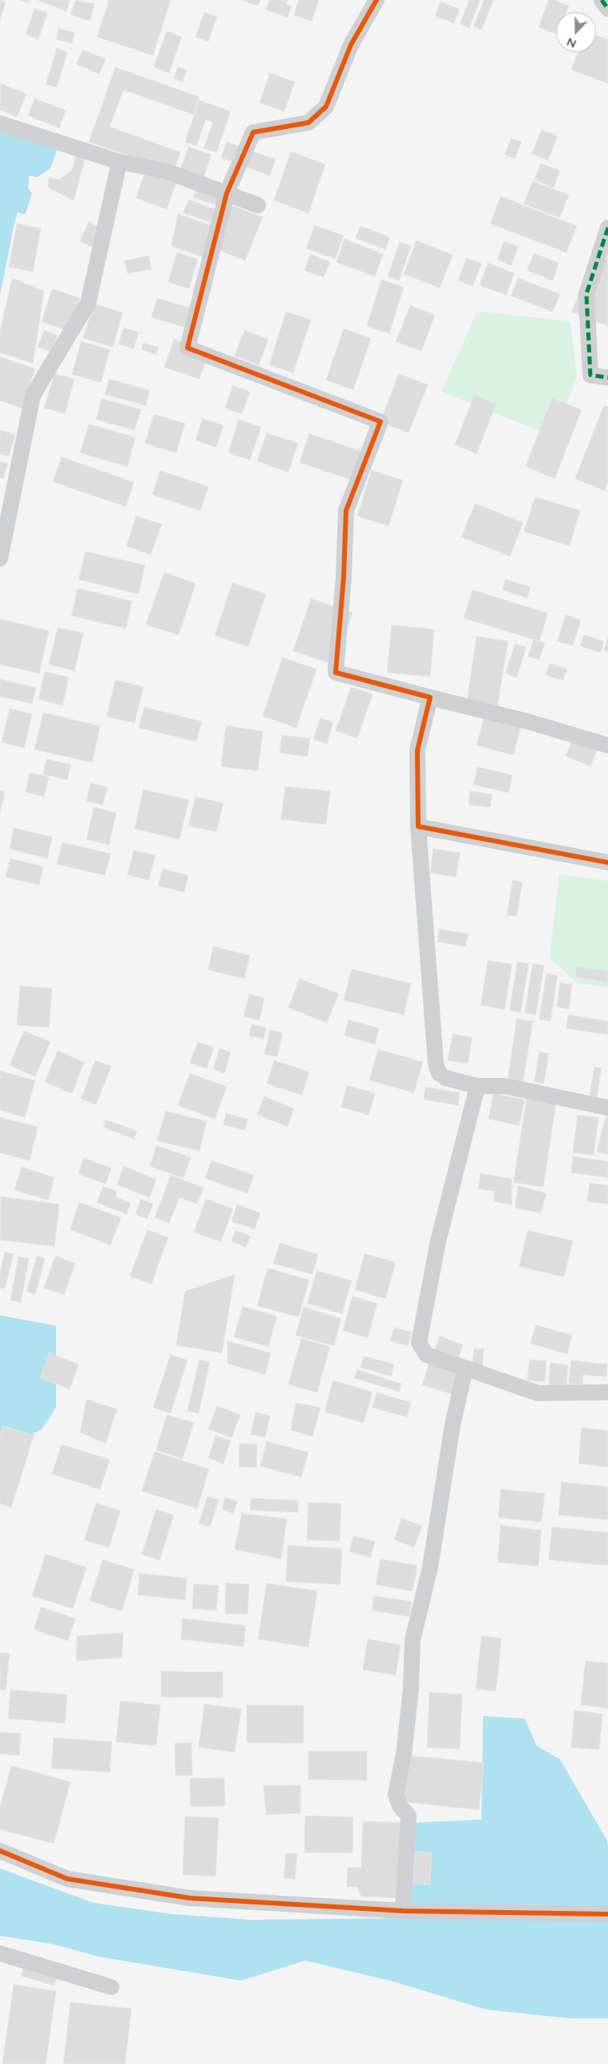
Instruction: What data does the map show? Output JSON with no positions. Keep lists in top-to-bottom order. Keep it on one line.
{"north":"bottom"}
